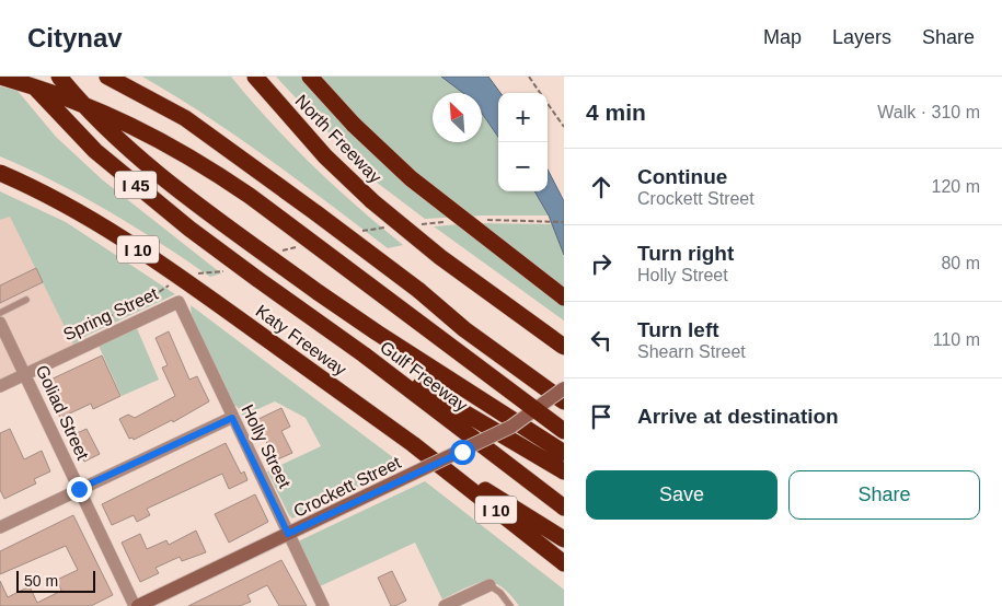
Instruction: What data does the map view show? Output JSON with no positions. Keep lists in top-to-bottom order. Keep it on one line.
{"streets":{"highway":["North Freeway","I 45","I 10","Katy Freeway","Gulf Freeway"],"main road":["Crockett Street"],"street":["Spring Street","Goliad Street","Holly Street"]},"crossings":[["Spring Street","Goliad Street"],["Spring Street","Holly Street"],["Goliad Street","Crockett Street"],["Holly Street","Crockett Street"]],"scale_bar":"50 m","north":"top left","page":{"header":"Citynav","nav":["Map","Layers","Share"],"heading":["4 min","Walk · 310 m"],"map_buttons":["+","−"],"list":[["Continue","Crockett Street","120 m"],["Turn right","Holly Street","80 m"],["Turn left","Shearn Street","110 m"],"Arrive at destination"],"buttons":["Save","Share"],"scale":"50 m"}}
